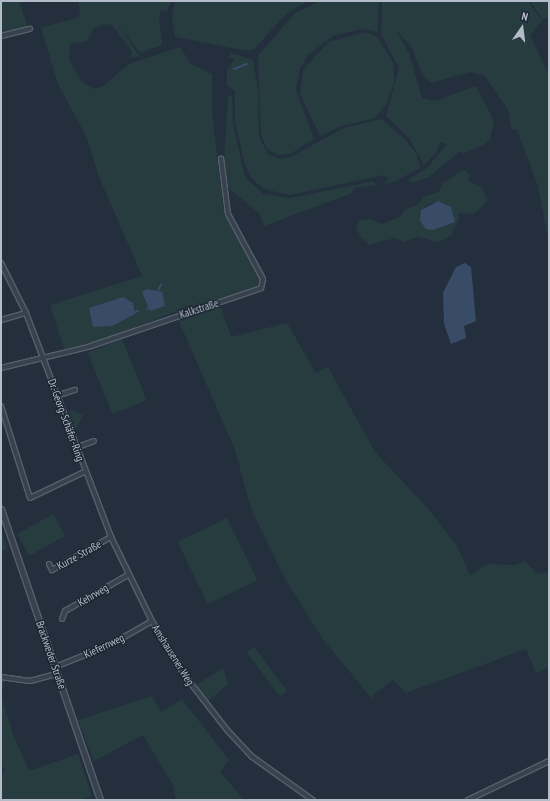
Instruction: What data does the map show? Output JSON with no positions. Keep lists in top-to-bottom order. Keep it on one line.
{"streets":{"street":["Kalkstraße","Dr.-Georg-Schäfer-Ring","Kurze Straße","Kehrweg","Kiefernweg","Brackweder Straße","Amshausener Weg"]},"crossings":[["Kalkstraße","Dr.-Georg-Schäfer-Ring"],["Dr.-Georg-Schäfer-Ring","Amshausener Weg"],["Kurze Straße","Amshausener Weg"],["Kehrweg","Amshausener Weg"],["Kiefernweg","Brackweder Straße"],["Kiefernweg","Amshausener Weg"]],"north":"top"}
